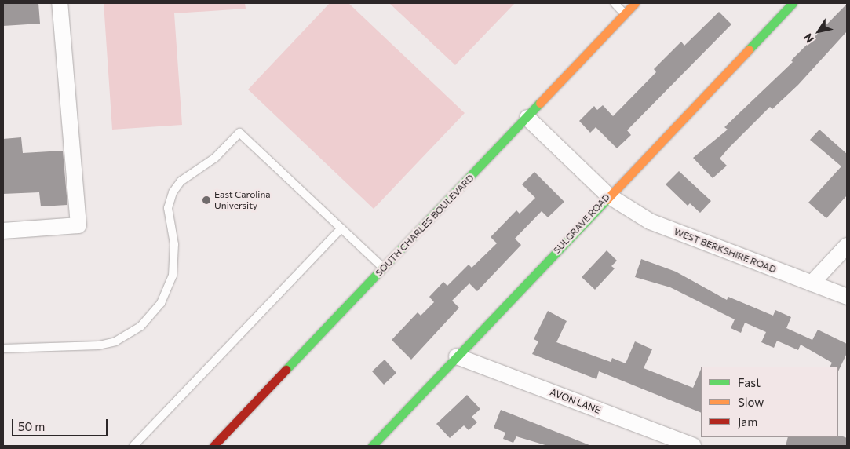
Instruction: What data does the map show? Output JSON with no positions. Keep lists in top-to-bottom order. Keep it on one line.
{"streets":{"main road":["SULGRAVE ROAD","SOUTH CHARLES BOULEVARD"],"street":["WEST BERKSHIRE ROAD","AVON LANE"]},"crossings":[["SULGRAVE ROAD","WEST BERKSHIRE ROAD"],["SULGRAVE ROAD","AVON LANE"],["SOUTH CHARLES BOULEVARD","WEST BERKSHIRE ROAD"]],"places":["East Carolina University"],"legend":["Fast","Slow","Jam"],"scale_bar":"50 m","north":"bottom left"}
